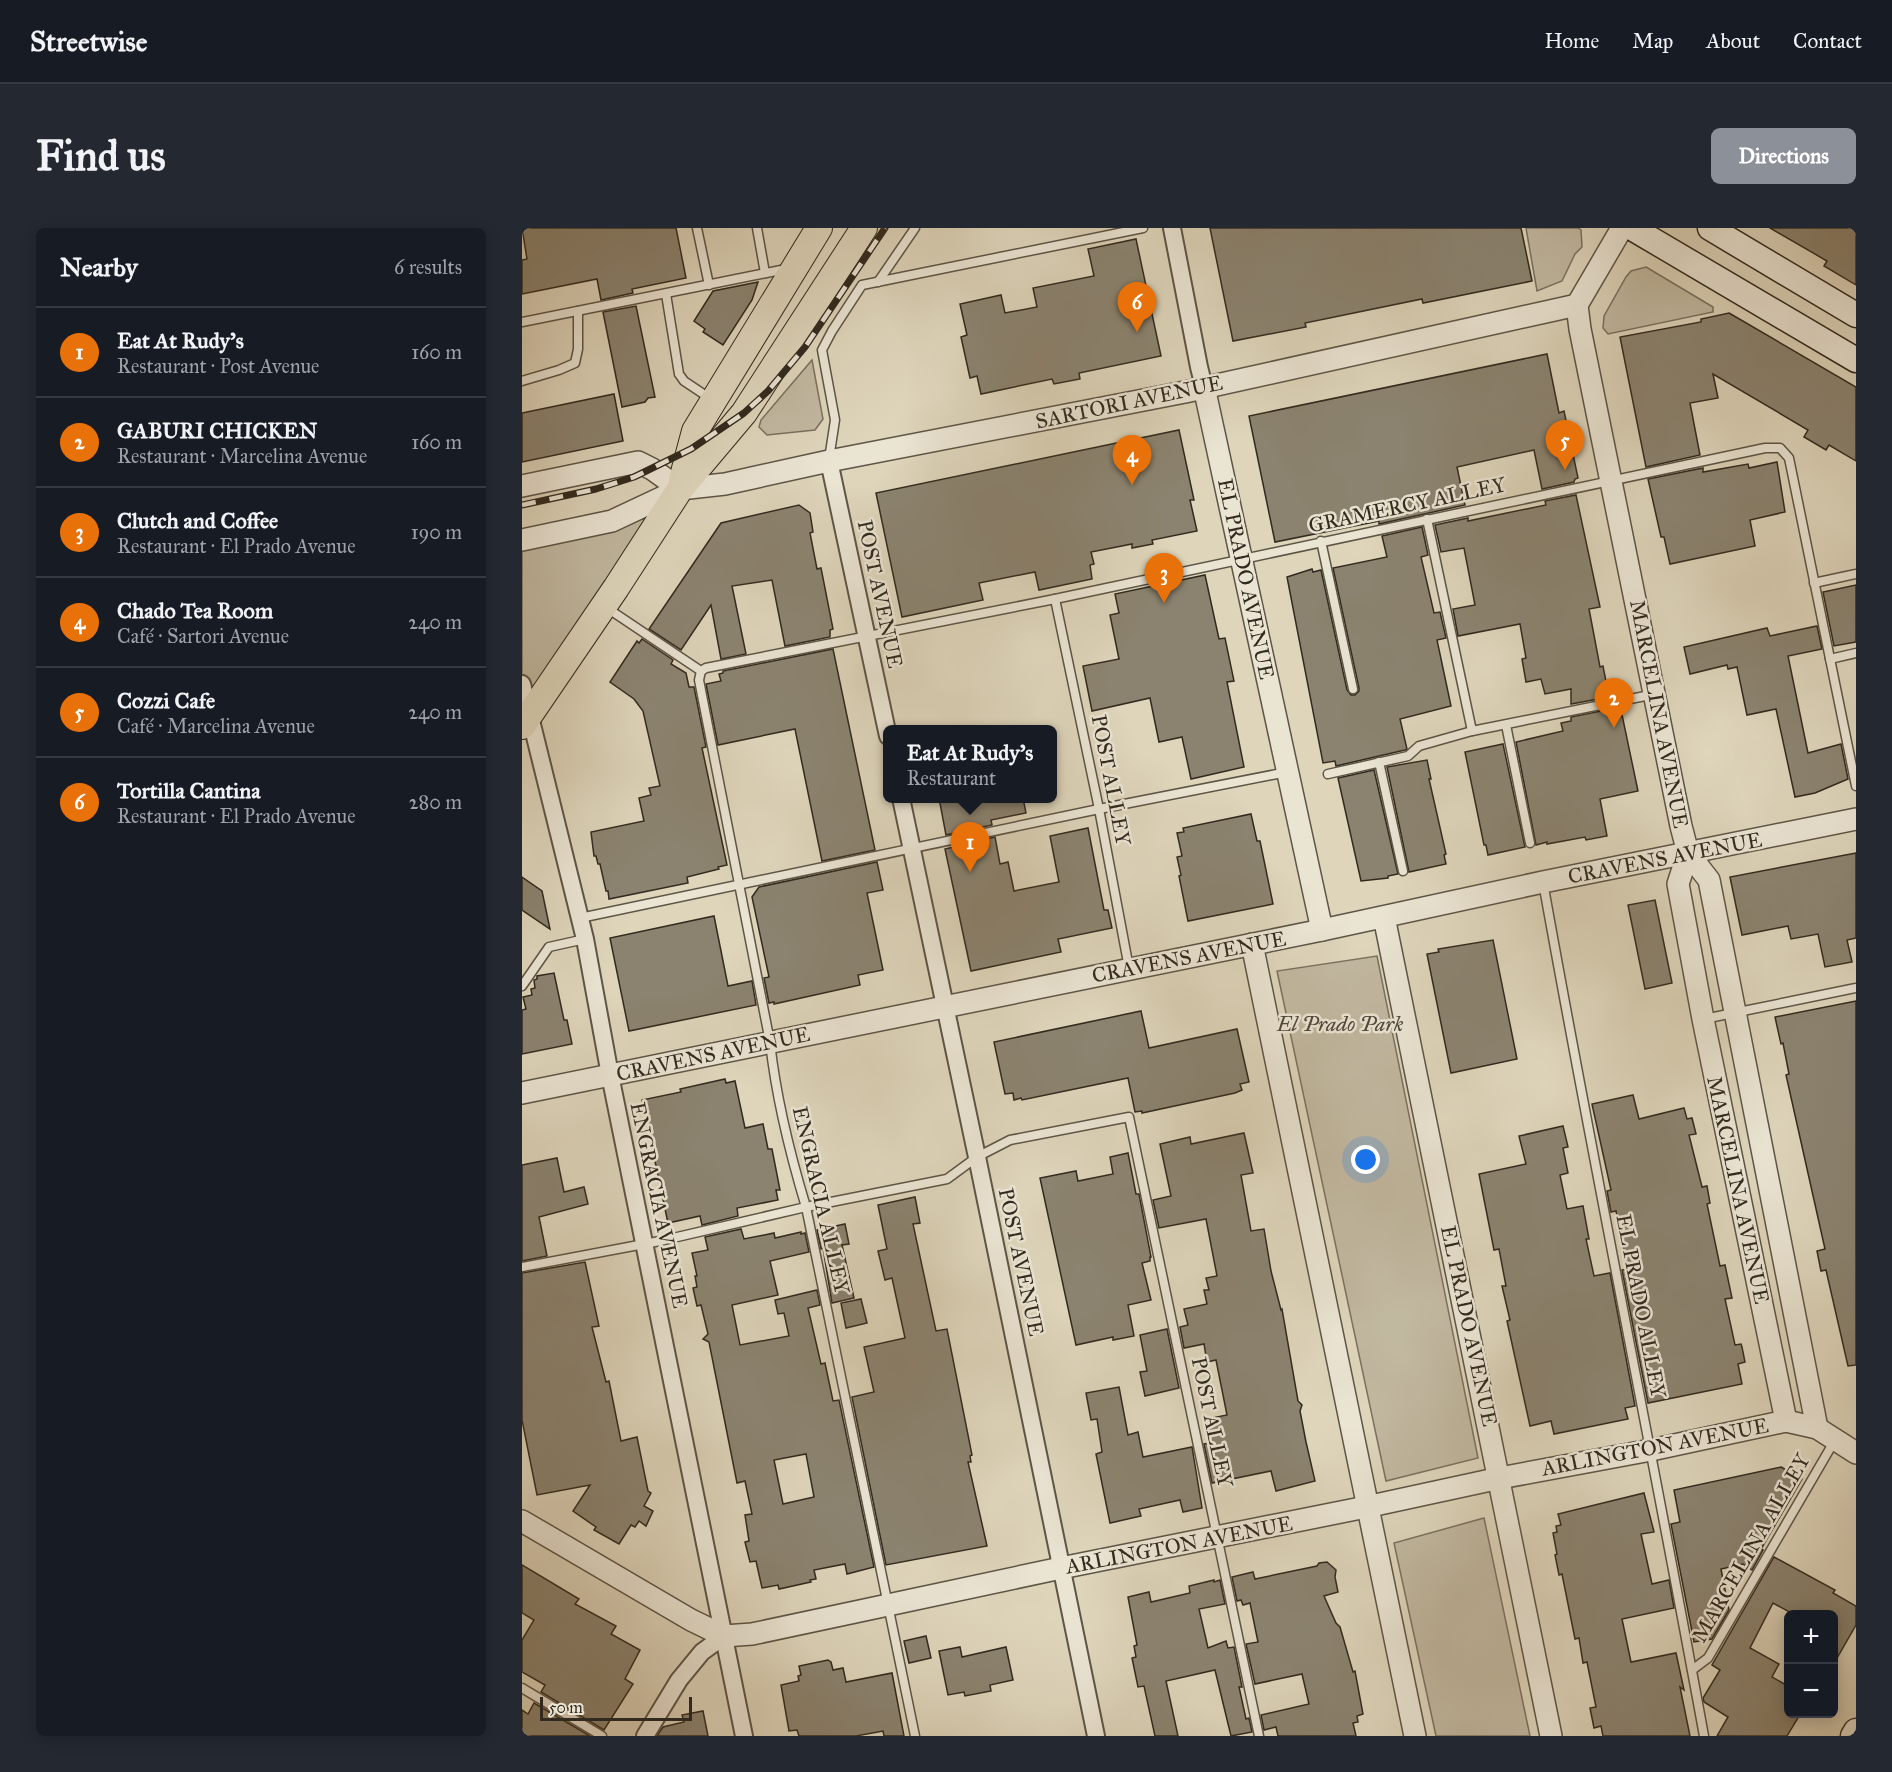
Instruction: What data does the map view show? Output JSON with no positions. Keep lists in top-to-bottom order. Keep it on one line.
{"streets":{"street":["SARTORI AVENUE","EL PRADO AVENUE","POST AVENUE","MARCELINA AVENUE","CRAVENS AVENUE","ENGRACIA AVENUE","ARLINGTON AVENUE"],"lane":["GRAMERCY ALLEY","POST ALLEY","ENGRACIA ALLEY","EL PRADO ALLEY","MARCELINA ALLEY"]},"crossings":[["SARTORI AVENUE","EL PRADO AVENUE"],["SARTORI AVENUE","POST AVENUE"],["SARTORI AVENUE","MARCELINA AVENUE"],["GRAMERCY ALLEY","EL PRADO AVENUE"],["GRAMERCY ALLEY","POST AVENUE"],["GRAMERCY ALLEY","MARCELINA AVENUE"],["GRAMERCY ALLEY","POST ALLEY"],["GRAMERCY ALLEY","ENGRACIA ALLEY"],["EL PRADO AVENUE","CRAVENS AVENUE"],["EL PRADO AVENUE","ARLINGTON AVENUE"],["POST AVENUE","POST ALLEY"],["POST AVENUE","CRAVENS AVENUE"],["POST AVENUE","ARLINGTON AVENUE"],["MARCELINA AVENUE","CRAVENS AVENUE"],["MARCELINA AVENUE","ARLINGTON AVENUE"],["POST ALLEY","CRAVENS AVENUE"],["POST ALLEY","ARLINGTON AVENUE"],["CRAVENS AVENUE","ENGRACIA ALLEY"],["CRAVENS AVENUE","ENGRACIA AVENUE"],["CRAVENS AVENUE","EL PRADO ALLEY"],["ENGRACIA ALLEY","ARLINGTON AVENUE"],["ENGRACIA AVENUE","ARLINGTON AVENUE"],["EL PRADO ALLEY","ARLINGTON AVENUE"],["EL PRADO ALLEY","MARCELINA ALLEY"],["ARLINGTON AVENUE","MARCELINA ALLEY"]],"parks":["El Prado Park"],"scale_bar":"50 m","page":{"header":"Streetwise","nav":["Home","Map","About","Contact"],"buttons":"Directions","title":"Find us","heading":["Nearby","6 results"],"pins":["6","5","4","3","2","1"],"list":[{"mark":"1","name":"Eat At Rudy's","note":"Restaurant · Post Avenue","value":"160 m"},{"mark":"2","name":"GABURI CHICKEN","note":"Restaurant · Marcelina Avenue","value":"160 m"},{"mark":"3","name":"Clutch and Coffee","note":"Restaurant · El Prado Avenue","value":"190 m"},{"mark":"4","name":"Chado Tea Room","note":"Café · Sartori Avenue","value":"240 m"},{"mark":"5","name":"Cozzi Cafe","note":"Café · Marcelina Avenue","value":"240 m"},{"mark":"6","name":"Tortilla Cantina","note":"Restaurant · El Prado Avenue","value":"280 m"}],"popup":["Eat At Rudy's","Restaurant"],"map_buttons":["+","−"],"scale":"50 m"}}
